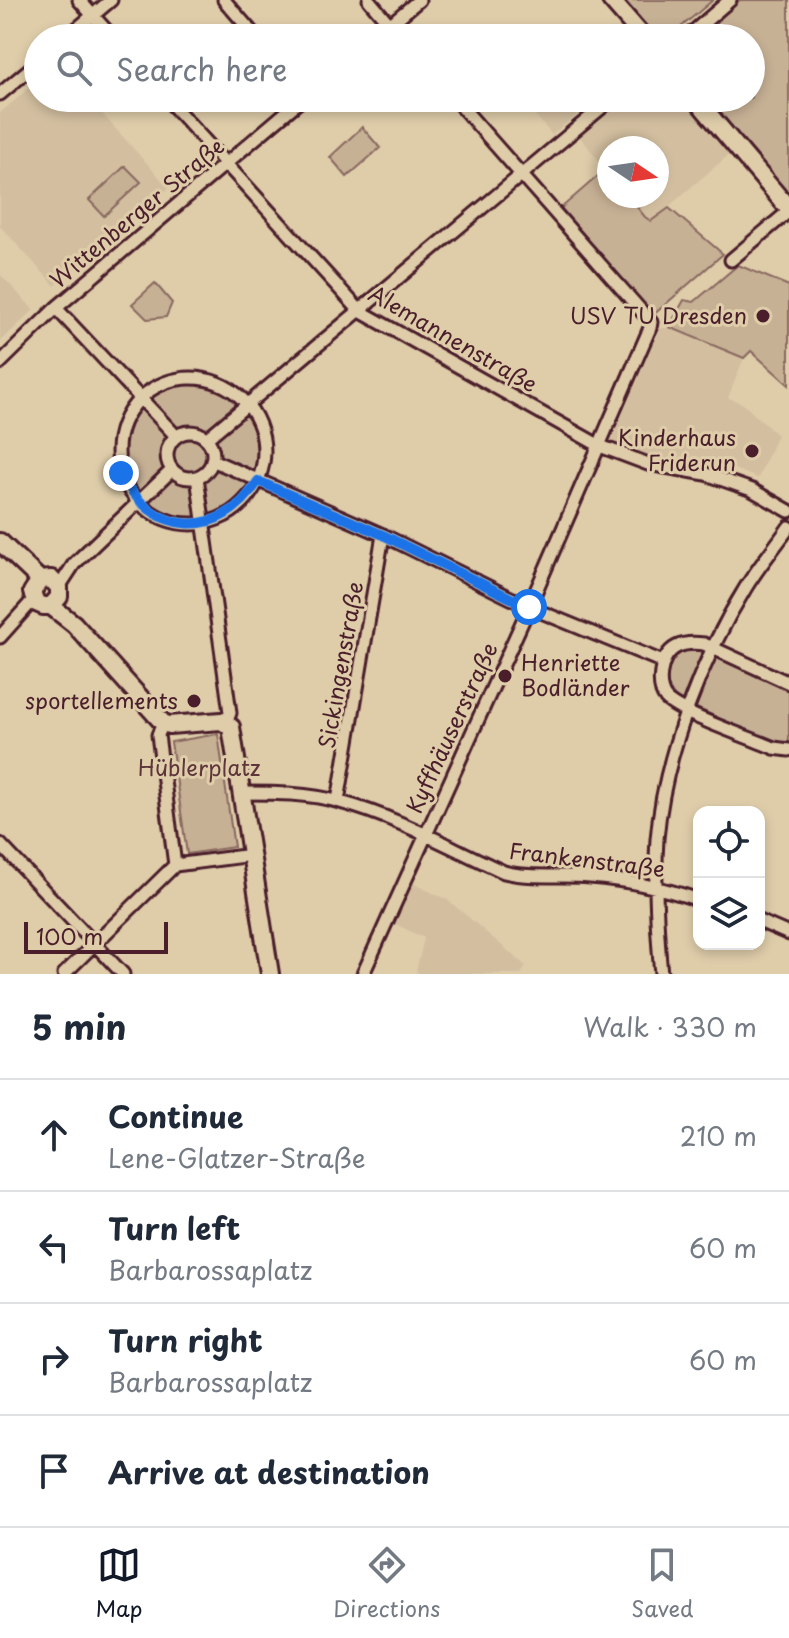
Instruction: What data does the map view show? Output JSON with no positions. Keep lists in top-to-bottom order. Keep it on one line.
{"streets":{"street":["Wittenberger Straße","Alemannenstraße","Sickingenstraße","Kyffhäuserstraße","Frankenstraße"]},"crossings":[["Wittenberger Straße","Alemannenstraße"],["Alemannenstraße","Kyffhäuserstraße"],["Sickingenstraße","Frankenstraße"],["Kyffhäuserstraße","Frankenstraße"]],"parks":["Hüblerplatz"],"places":["USV TU Dresden","Kinderhaus Friderun","Henriette Bodländer","sportellements"],"scale_bar":"100 m","north":"right","page":{"search":"Search here","scale":"100 m","heading":["5 min","Walk · 330 m"],"list":[["Continue","Lene-Glatzer-Straße","210 m"],["Turn left","Barbarossaplatz","60 m"],["Turn right","Barbarossaplatz","60 m"],"Arrive at destination"],"nav":["Map","Directions","Saved"]}}
